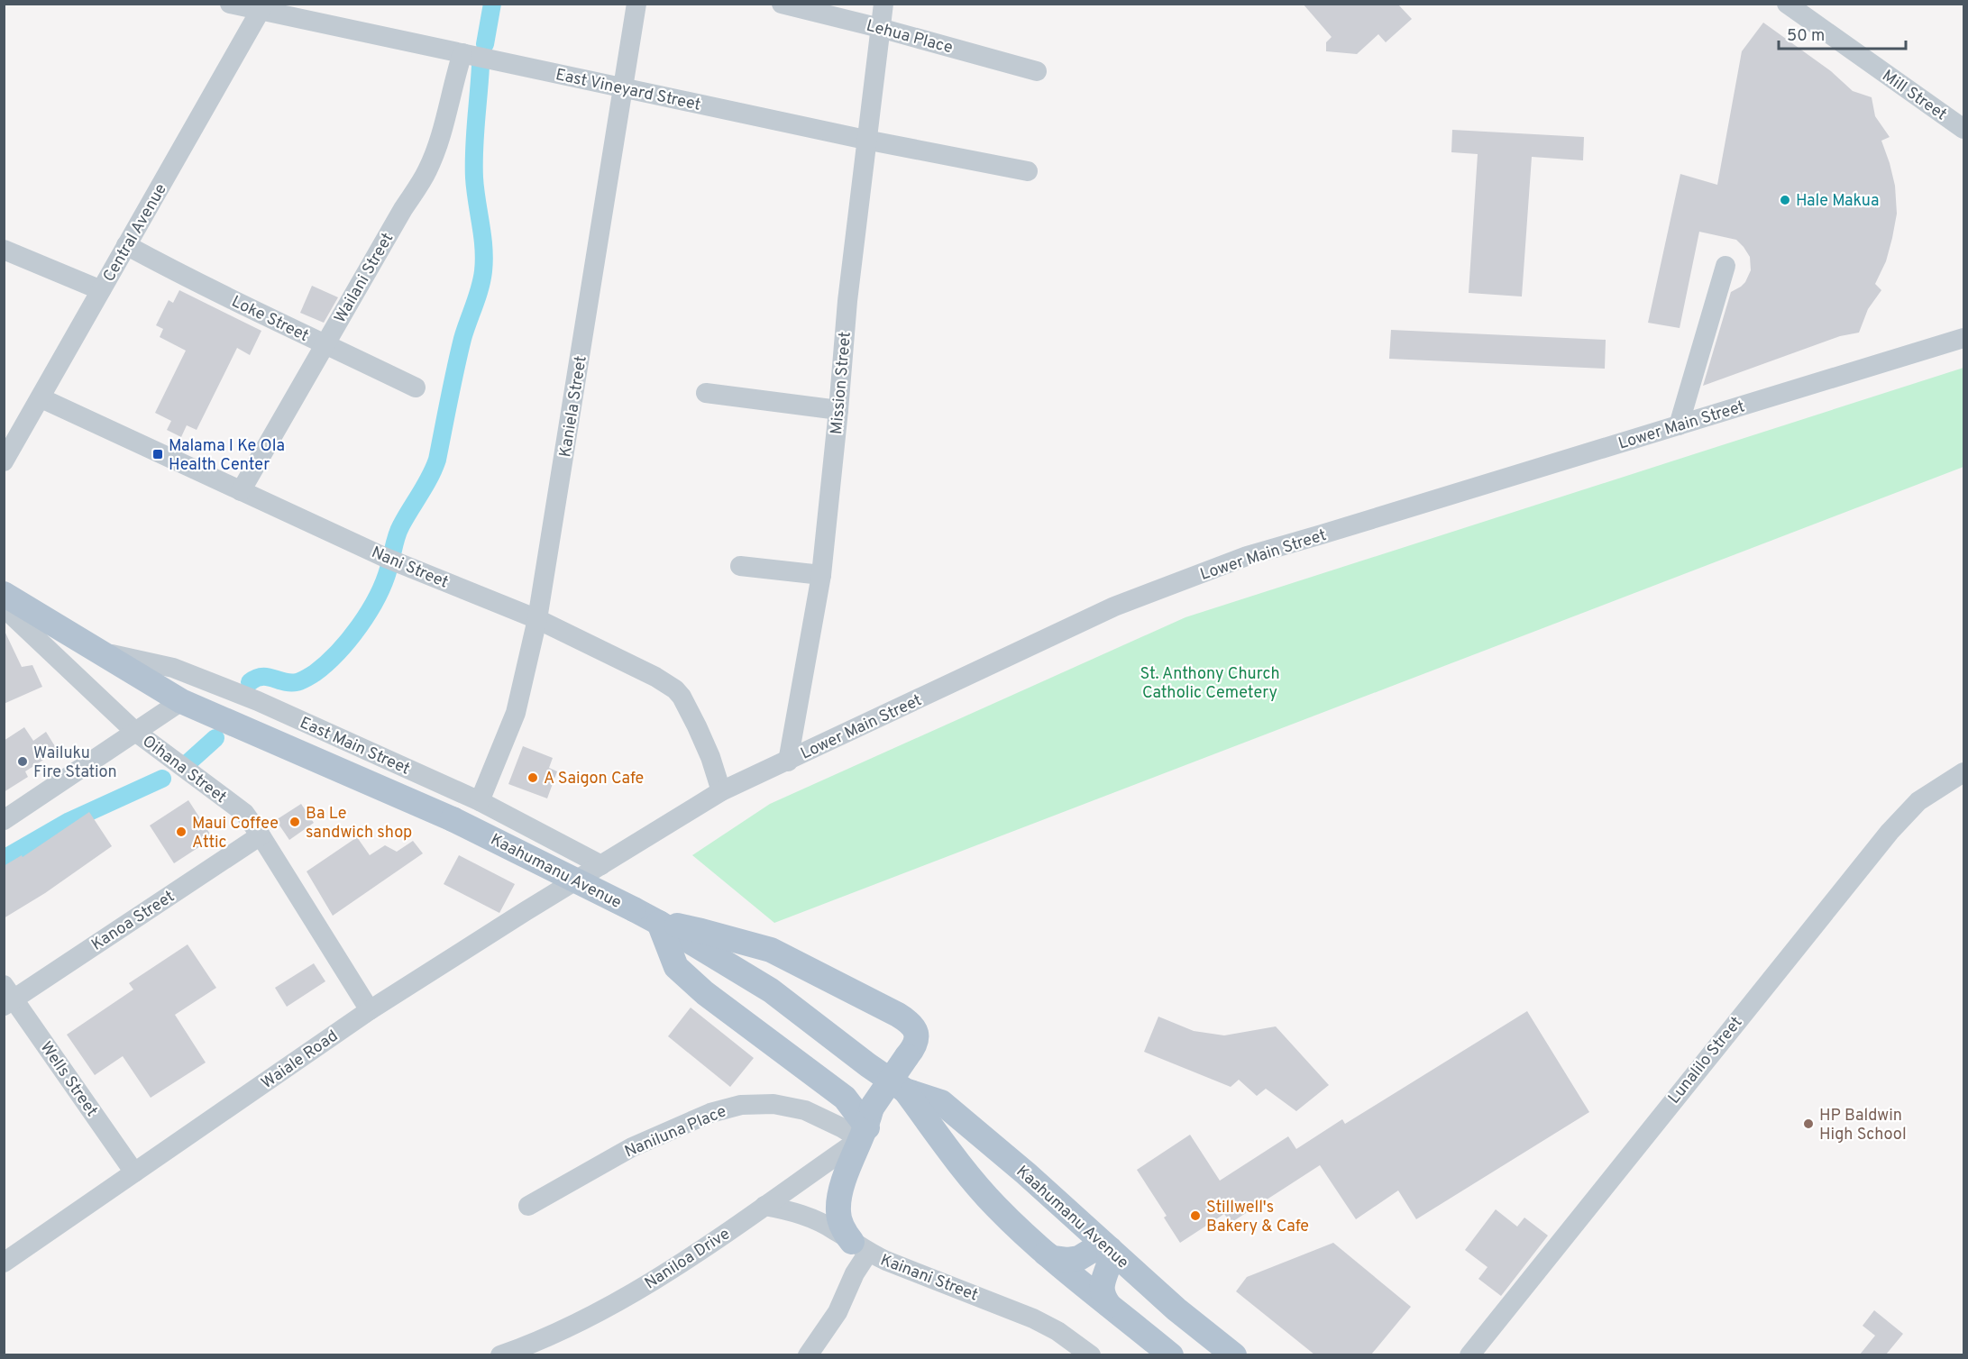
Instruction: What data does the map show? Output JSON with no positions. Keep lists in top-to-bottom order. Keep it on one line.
{"streets":{"main road":["East Main Street","Kaahumanu Avenue"],"street":["Lehua Place","East Vineyard Street","Mill Street","Central Avenue","Wailani Street","Loke Street","Mission Street","Kaniela Street","Lower Main Street","Nani Street","Oihana Street","Kanoa Street","Waiale Road","Lunalilo Street","Wells Street","Naniluna Place","Naniloa Drive","Kainani Street"]},"crossings":[["Lehua Place","Mission Street"],["East Vineyard Street","Central Avenue"],["East Vineyard Street","Wailani Street"],["East Vineyard Street","Mission Street"],["East Vineyard Street","Kaniela Street"],["Central Avenue","Loke Street"],["Central Avenue","Nani Street"],["Wailani Street","Loke Street"],["Wailani Street","Nani Street"],["Mission Street","Lower Main Street"],["Kaniela Street","Nani Street"],["Kaniela Street","East Main Street"],["Lower Main Street","Nani Street"],["Lower Main Street","East Main Street"],["Lower Main Street","Waiale Road"],["East Main Street","Kaahumanu Avenue"],["East Main Street","Waiale Road"],["Oihana Street","Kanoa Street"],["Oihana Street","Waiale Road"],["Kanoa Street","Wells Street"],["Waiale Road","Wells Street"],["Naniluna Place","Naniloa Drive"],["Naniloa Drive","Kainani Street"]],"parks":["St. Anthony Church Catholic Cemetery"],"places":{"other":["Hale Makua","Wailuku Fire Station","A Saigon Cafe","Ba Le sandwich shop","Maui Coffee Attic","HP Baldwin High School","Stillwell's Bakery & Cafe"],"transit":["Malama I Ke Ola Health Center"]},"scale_bar":"50 m"}
